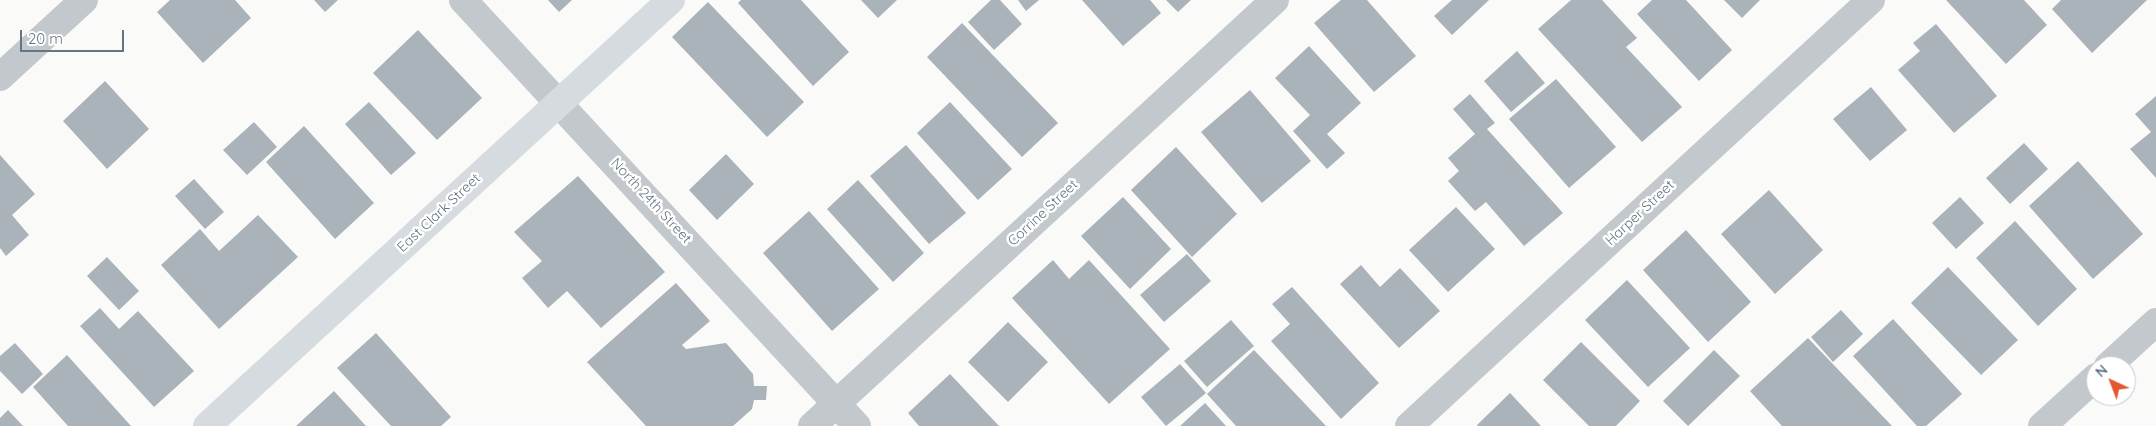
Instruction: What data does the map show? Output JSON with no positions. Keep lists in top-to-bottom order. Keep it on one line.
{"streets":{"street":["North 24th Street","East Clark Street","Corrine Street","Harper Street"]},"crossings":[["North 24th Street","East Clark Street"],["North 24th Street","Corrine Street"]],"scale_bar":"20 m","north":"top left"}
